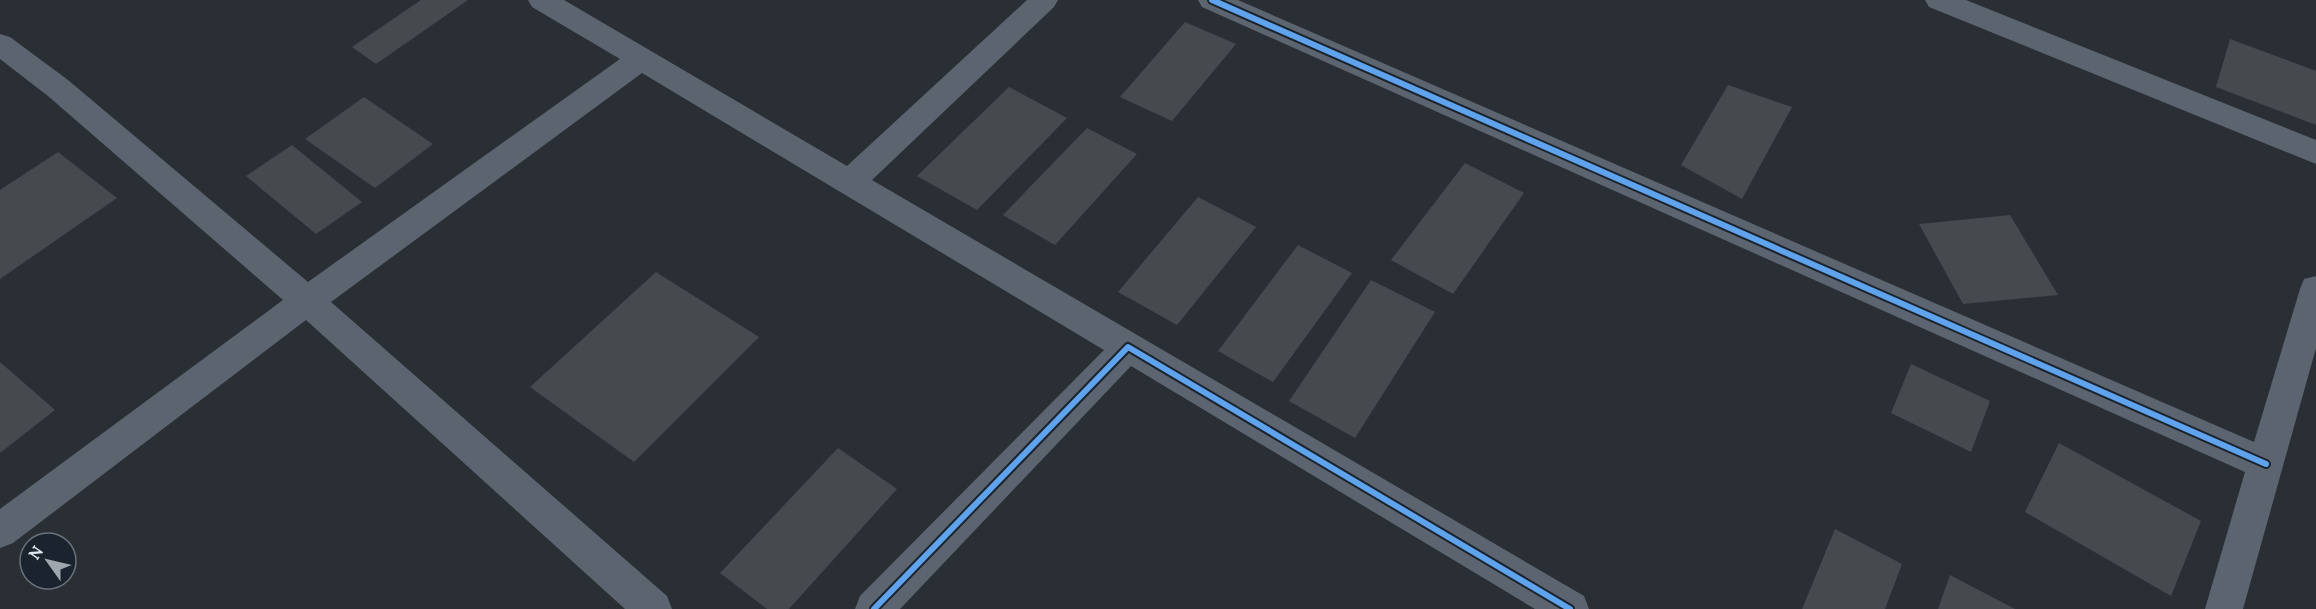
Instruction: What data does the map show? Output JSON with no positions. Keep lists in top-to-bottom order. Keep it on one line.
{"north":"top left"}
